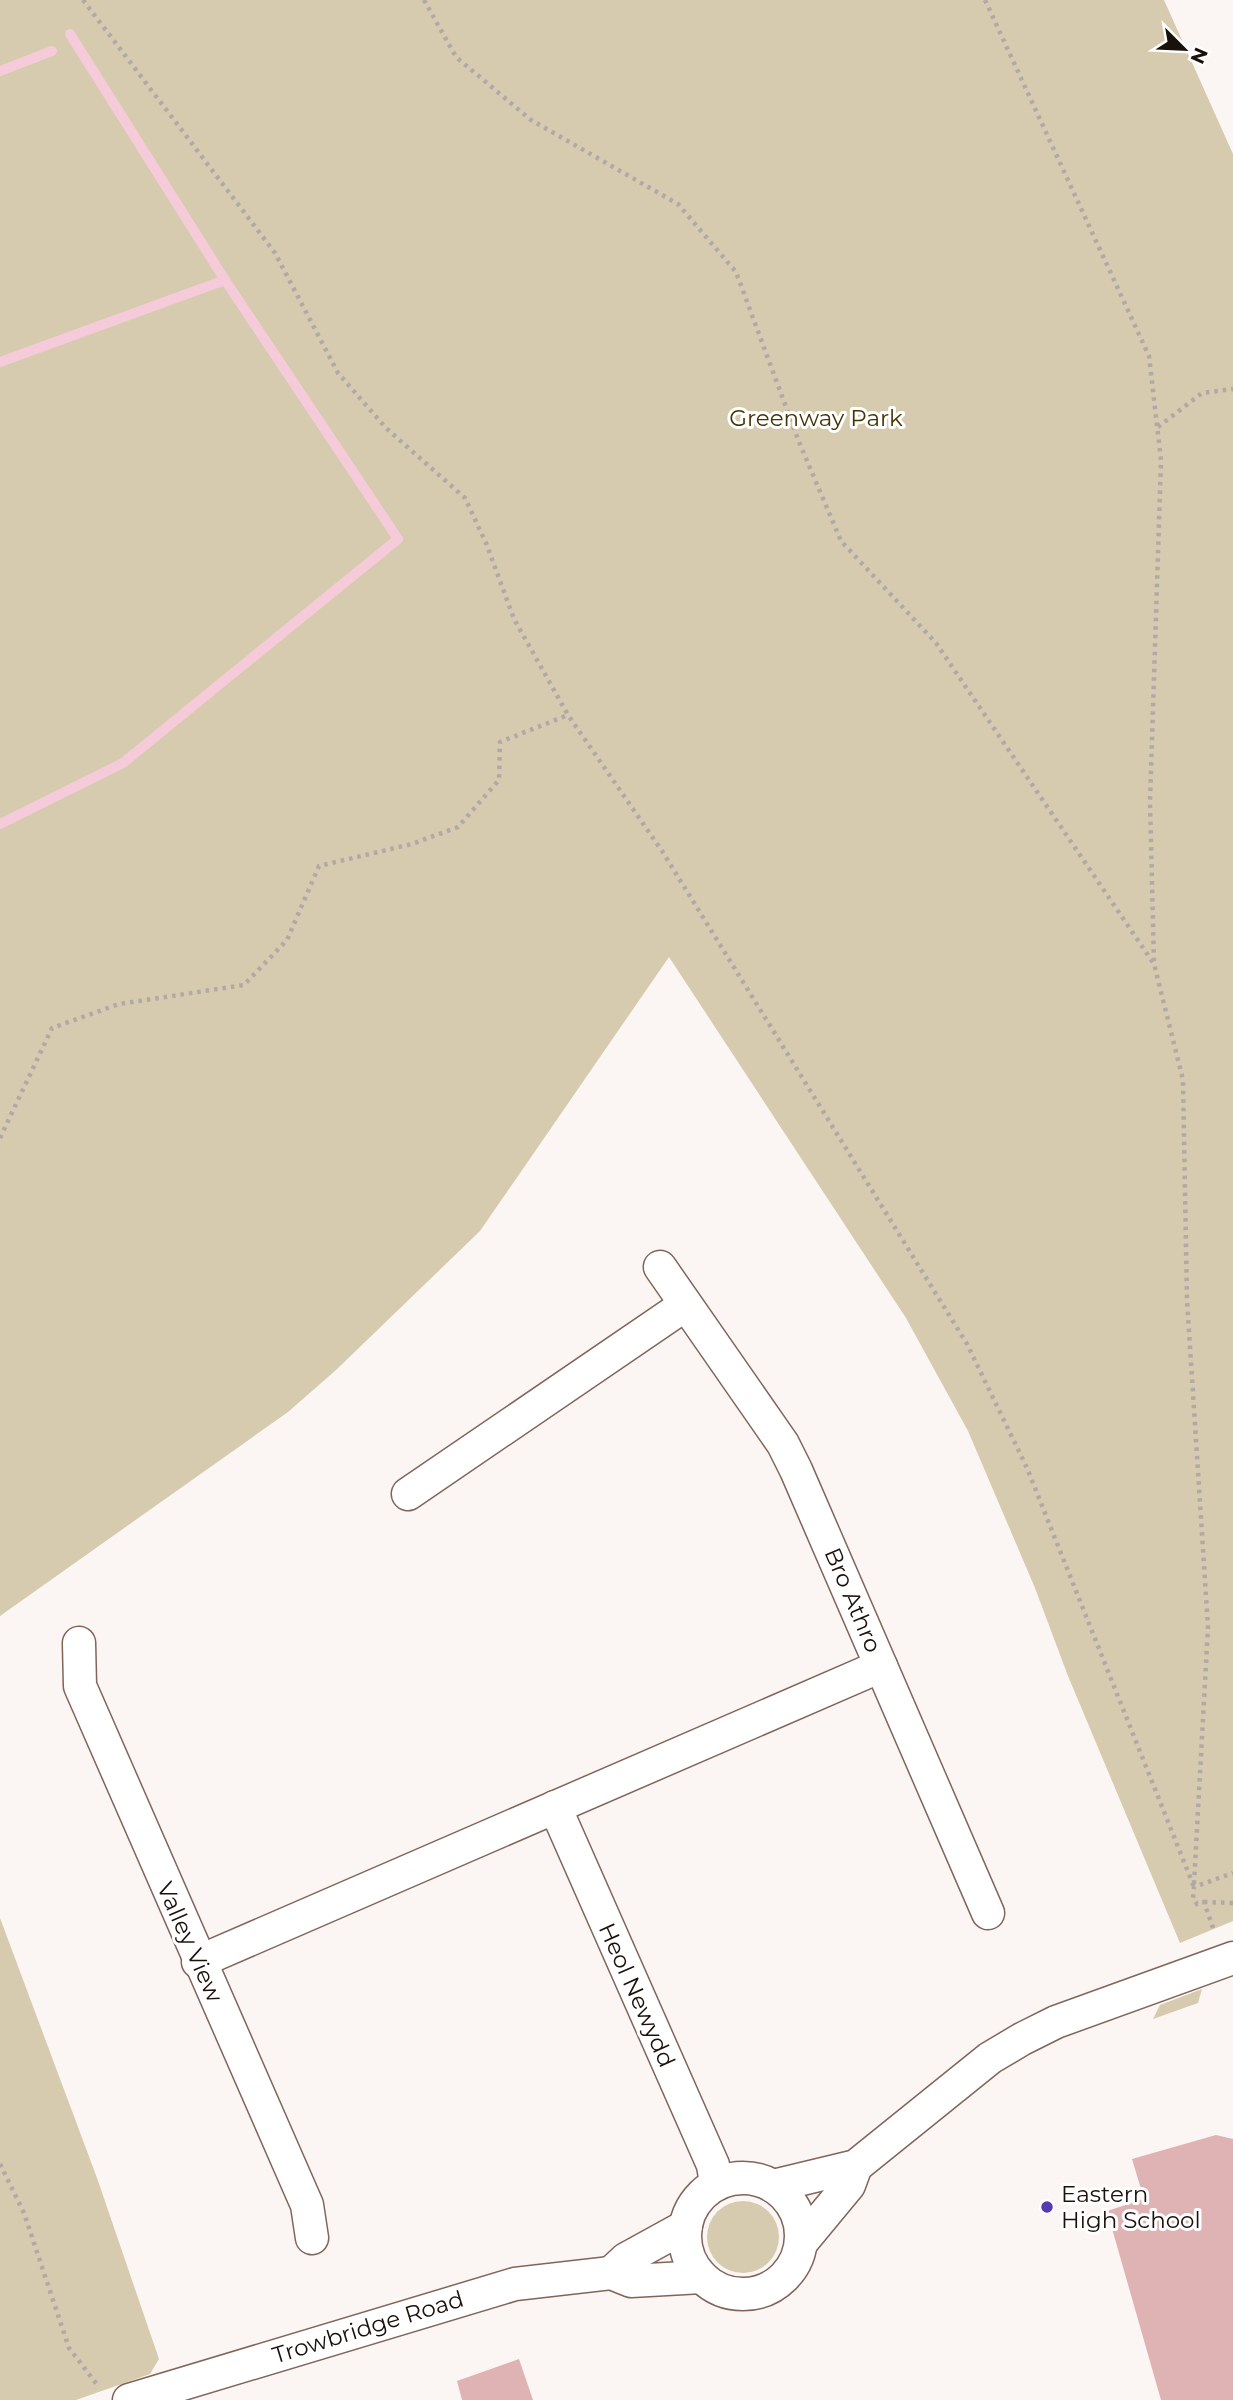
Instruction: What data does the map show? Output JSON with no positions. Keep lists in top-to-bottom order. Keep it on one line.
{"streets":{"street":["Bro Athro","Valley View","Heol Newydd","Trowbridge Road"]},"crossings":[["Heol Newydd","Trowbridge Road"]],"parks":["Greenway Park"],"places":["Eastern High School"],"north":"bottom right"}
